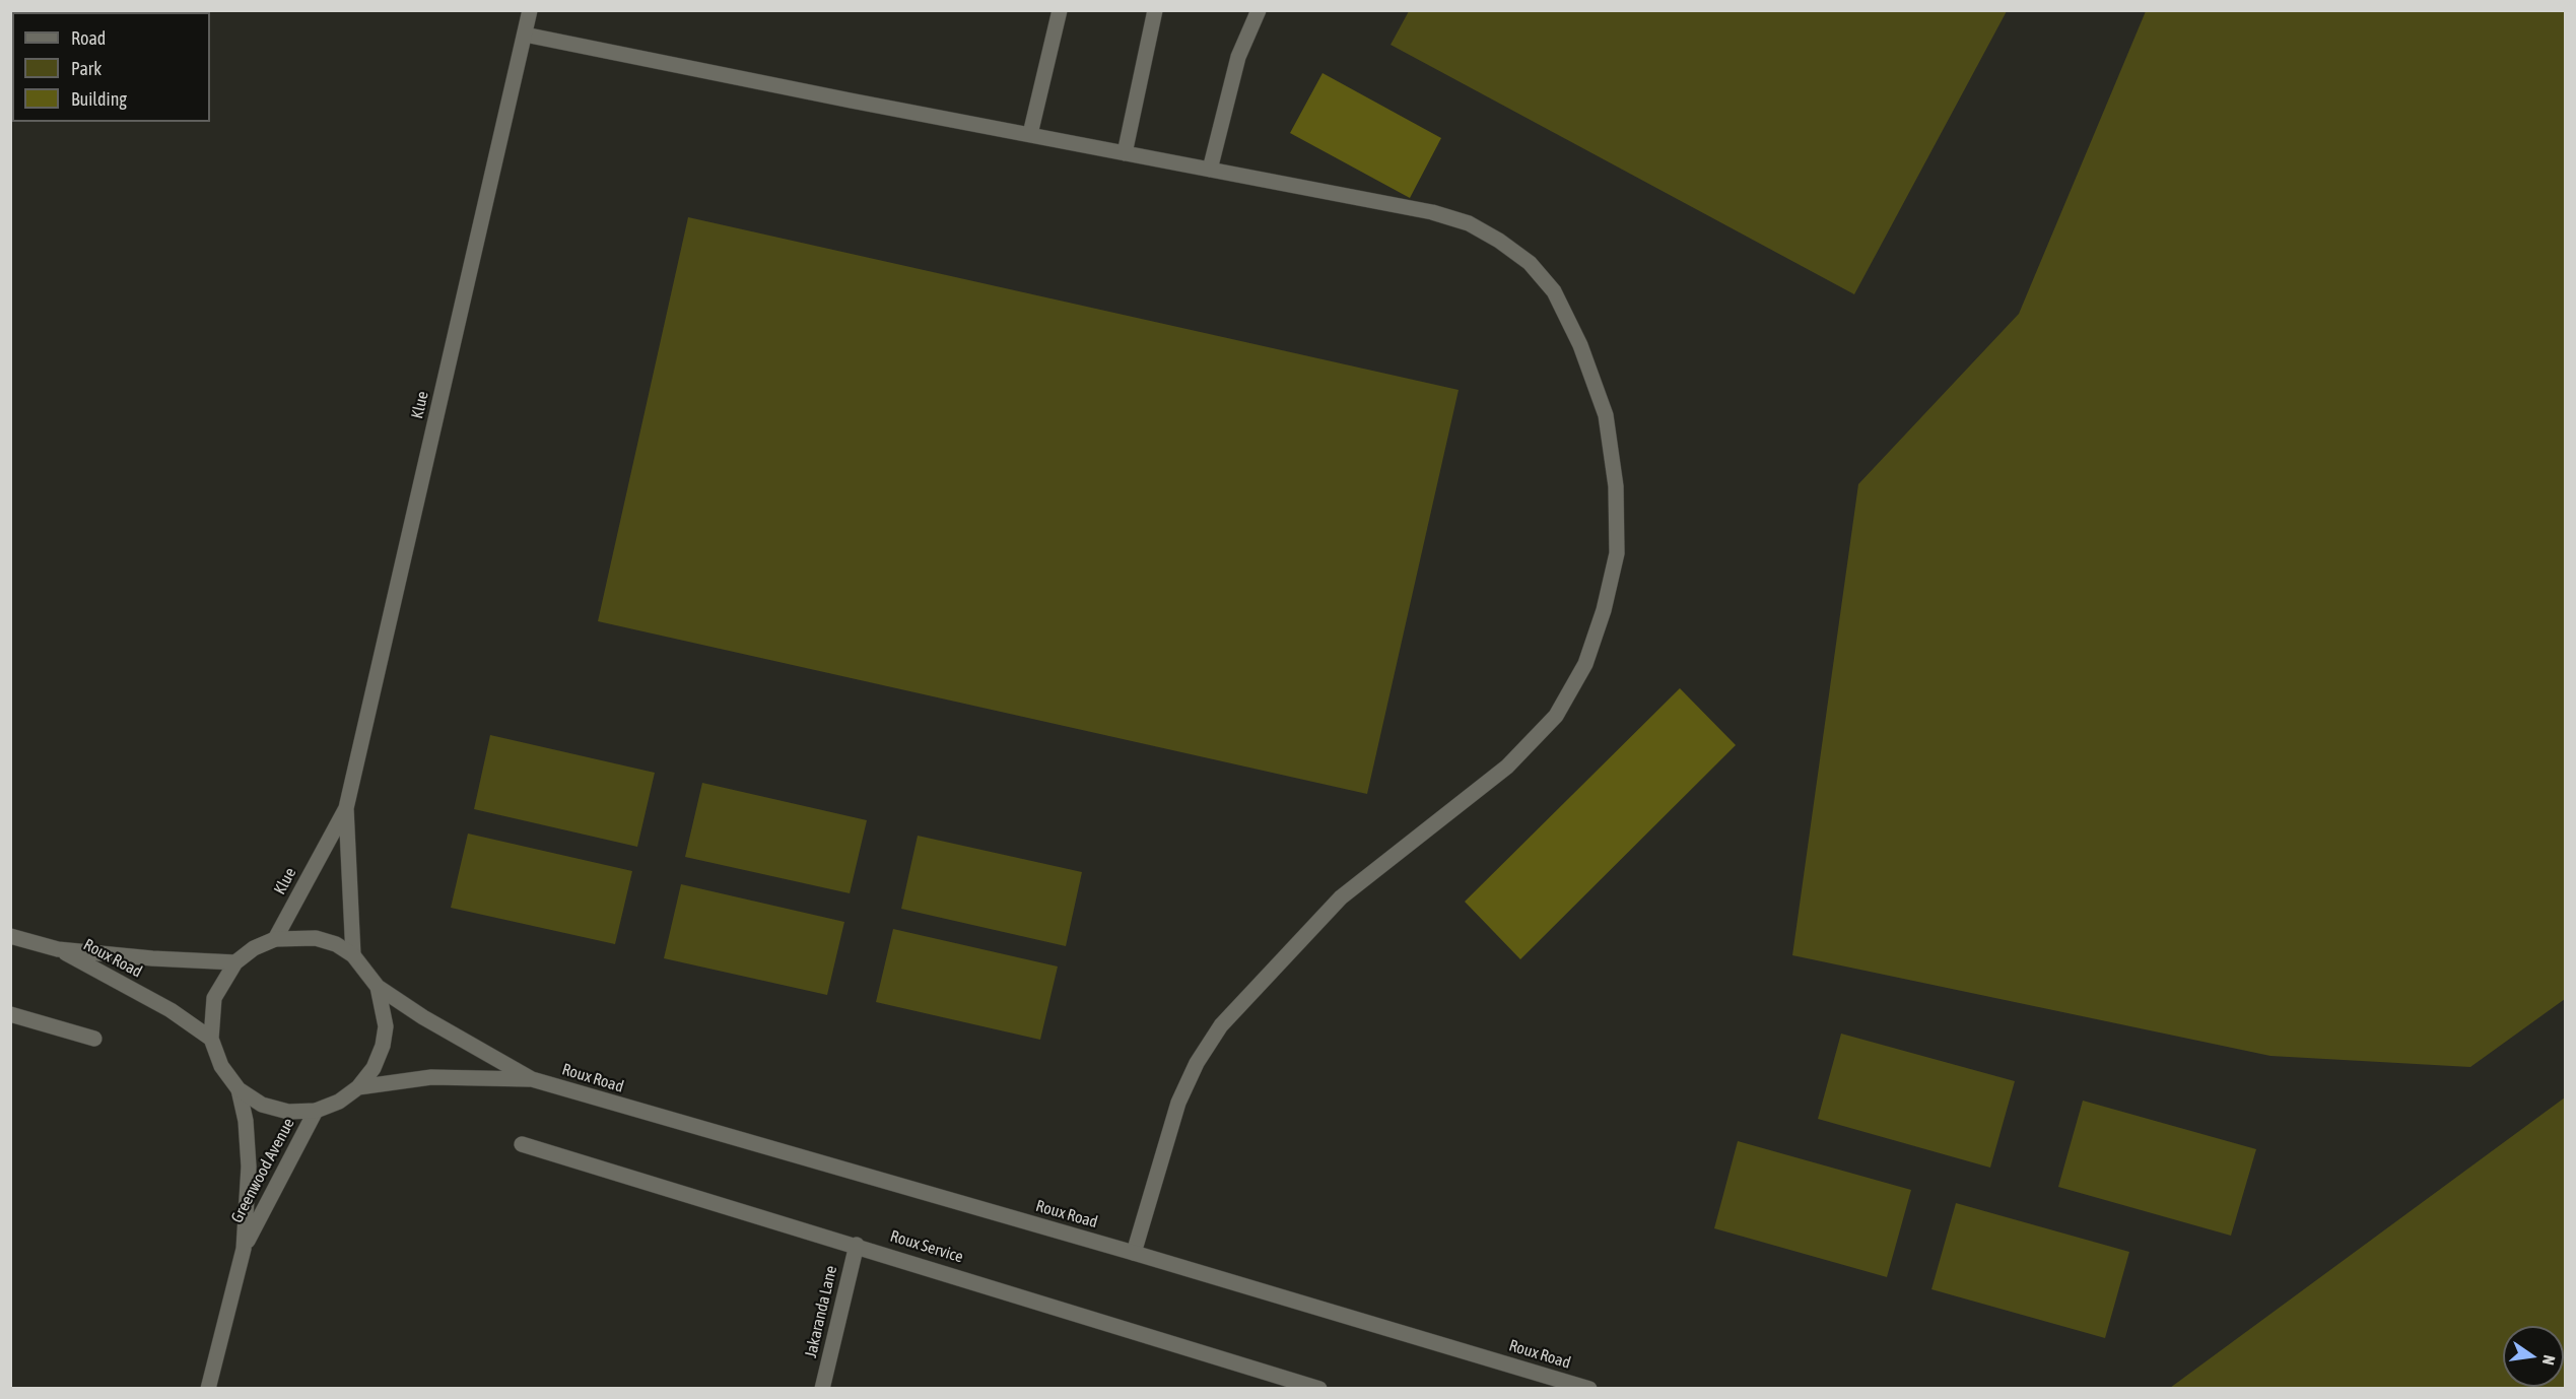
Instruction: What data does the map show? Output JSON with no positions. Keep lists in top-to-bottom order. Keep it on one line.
{"streets":{"street":["Klue","Roux Road","Greenwood Avenue","Roux Service","Jakaranda Lane"]},"crossings":[["Klue","Roux Road"],["Klue","Greenwood Avenue"],["Roux Road","Greenwood Avenue"],["Roux Service","Jakaranda Lane"]],"legend":["Road","Park","Building"],"north":"right"}
